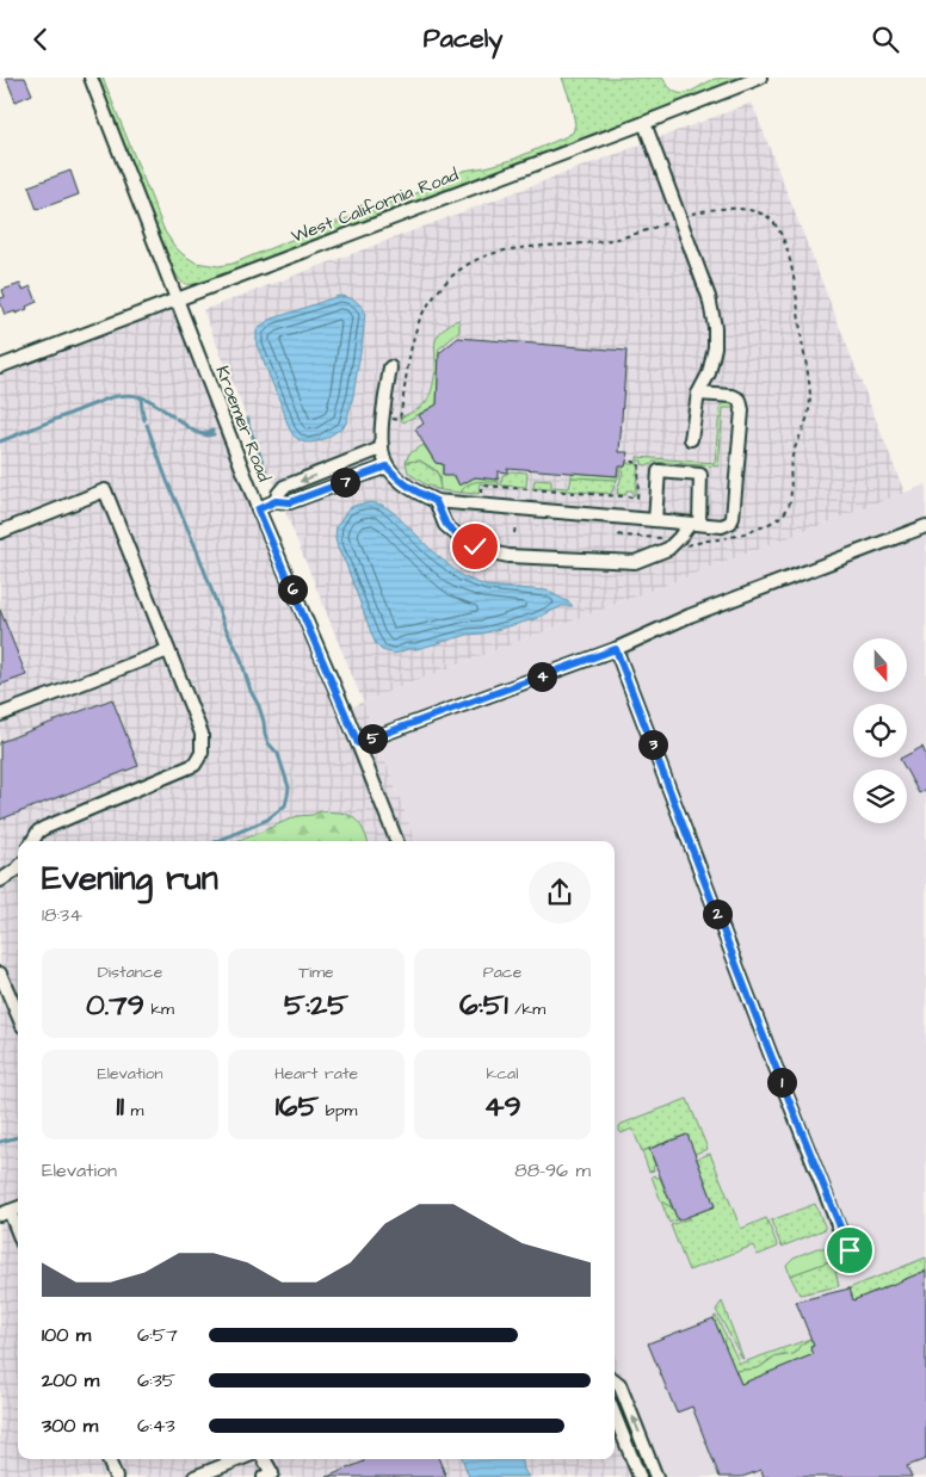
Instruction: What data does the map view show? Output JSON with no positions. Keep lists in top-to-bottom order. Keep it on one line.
{"streets":{"street":["West California Road","Kroemer Road"]},"crossings":[["West California Road","Kroemer Road"]],"north":"bottom","page":{"header":"Pacely","pins":["7","6","4","5","3","2","1"],"heading":["Evening run","18:34"],"stats":[["Distance","0.79 km"],["Time","5:25"],["Pace","6:51 /km"],["Elevation","11 m"],["Heart rate","165 bpm"],["kcal","49"]],"chart":["Elevation","88–96 m"],"list":[{"name":"100 m","note":"6:57"},{"name":"200 m","note":"6:35"},{"name":"300 m","note":"6:43"}]}}
